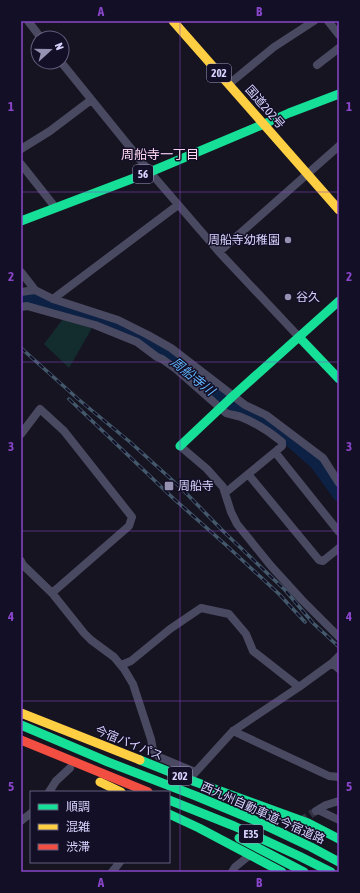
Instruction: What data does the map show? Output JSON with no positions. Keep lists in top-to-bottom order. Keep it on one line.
{"streets":{"main road":["202","国道202号","56","今宿バイパス","西九州自動車道;今宿道路","E35"]},"crossings":[["国道202号","56"]],"districts":["周船寺一丁目"],"water":["周船寺川"],"places":{"other":["周船寺幼稚園","谷久"],"transit":["周船寺"]},"legend":["順調","混雑","渋滞"],"north":"right","grid":{"columns":["A","B"],"rows":["1","2","3","4","5"]}}
